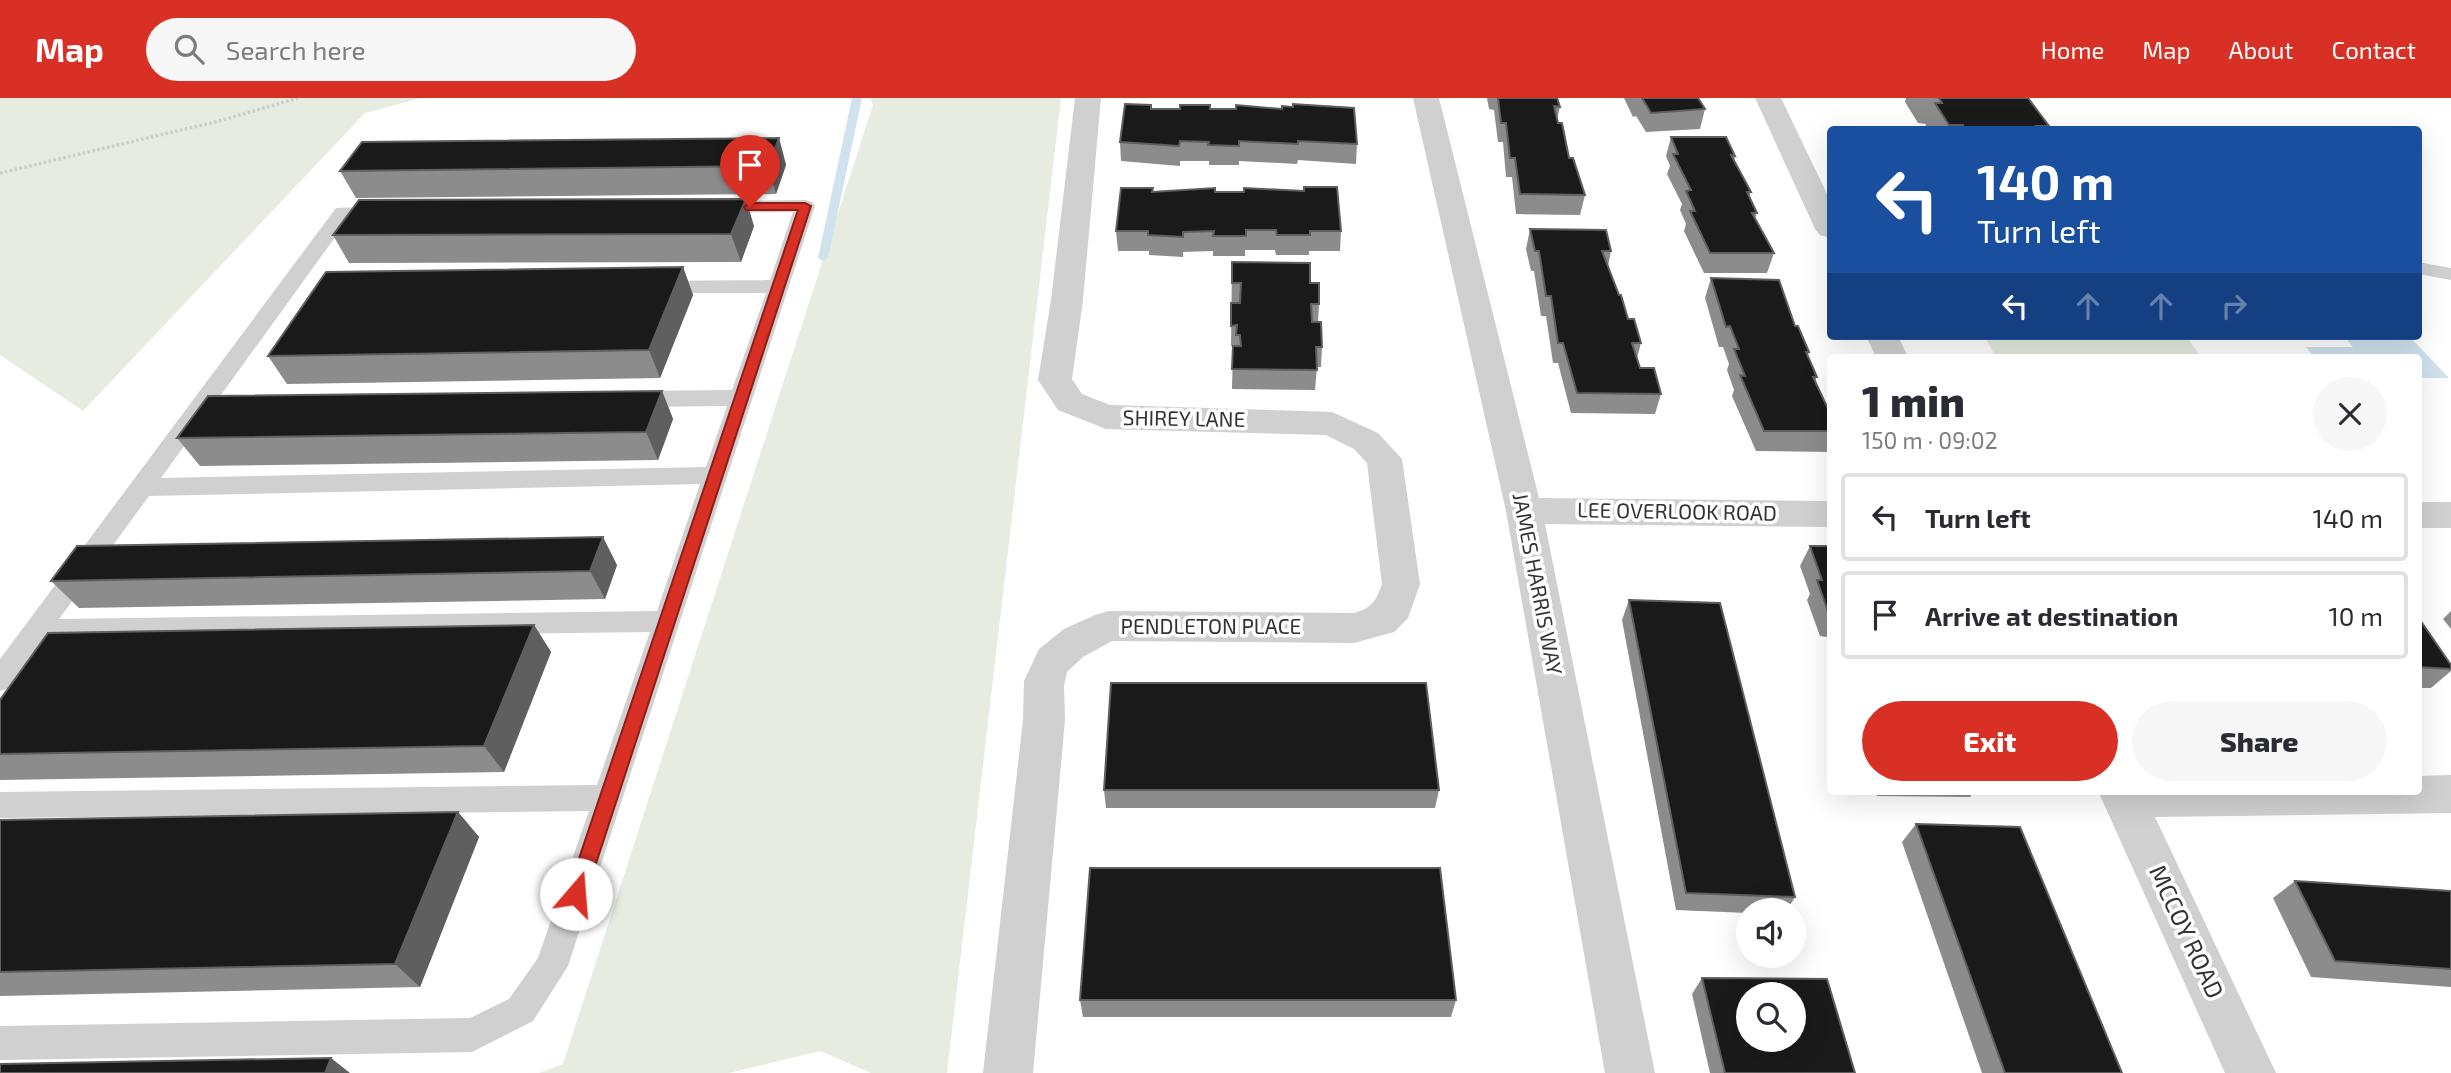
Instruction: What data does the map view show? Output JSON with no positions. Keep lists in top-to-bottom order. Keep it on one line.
{"streets":{"street":["SHIREY LANE","LEE OVERLOOK ROAD","JAMES HARRIS WAY","PENDLETON PLACE","MCCOY ROAD"]},"crossings":[["SHIREY LANE","PENDLETON PLACE"],["LEE OVERLOOK ROAD","JAMES HARRIS WAY"]],"page":{"header":"Map","search":"Search here","nav":["Home","Map","About","Contact"],"turn":["140 m","Turn left"],"heading":["1 min","150 m · 09:02"],"list":[{"name":"Turn left","value":"140 m"},{"name":"Arrive at destination","value":"10 m"}],"buttons":["Exit","Share"]}}
